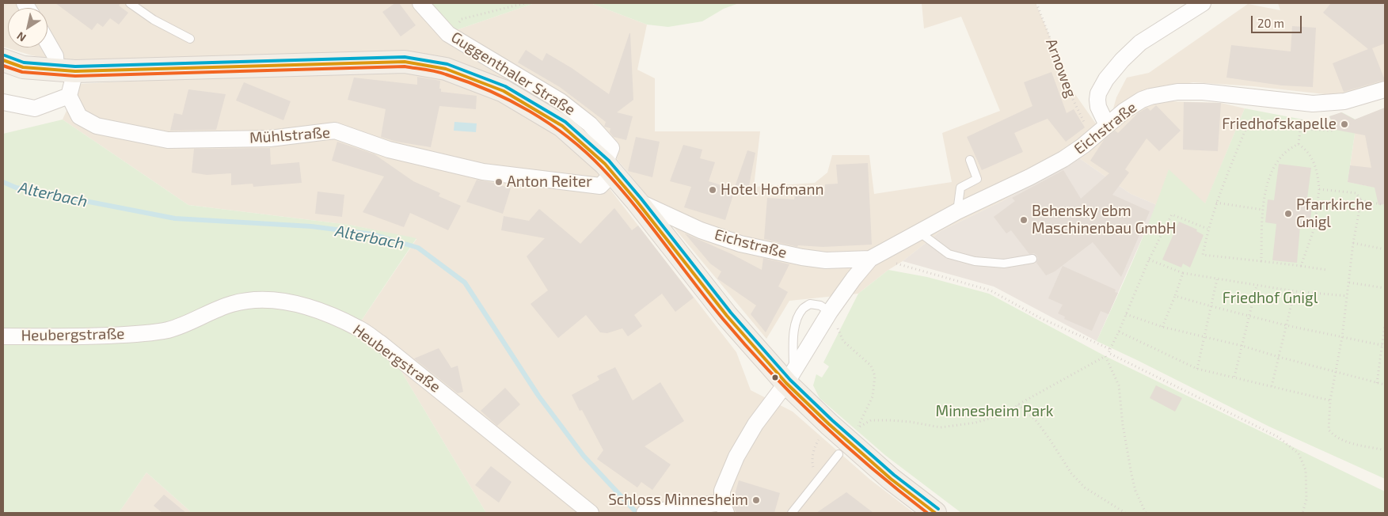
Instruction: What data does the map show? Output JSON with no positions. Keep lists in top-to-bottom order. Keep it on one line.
{"streets":{"street":["Guggenthaler Straße","Eichstraße","Mühlstraße","Heubergstraße"],"path":["Arnoweg"]},"crossings":[["Guggenthaler Straße","Mühlstraße"]],"water":["Alterbach"],"parks":["Friedhof Gnigl","Minnesheim Park"],"places":["Friedhofskapelle","Anton Reiter","Hotel Hofmann","Pfarrkirche Gnigl","Behensky ebm Maschinenbau GmbH","Schloss Minnesheim"],"scale_bar":"20 m","north":"bottom left"}
